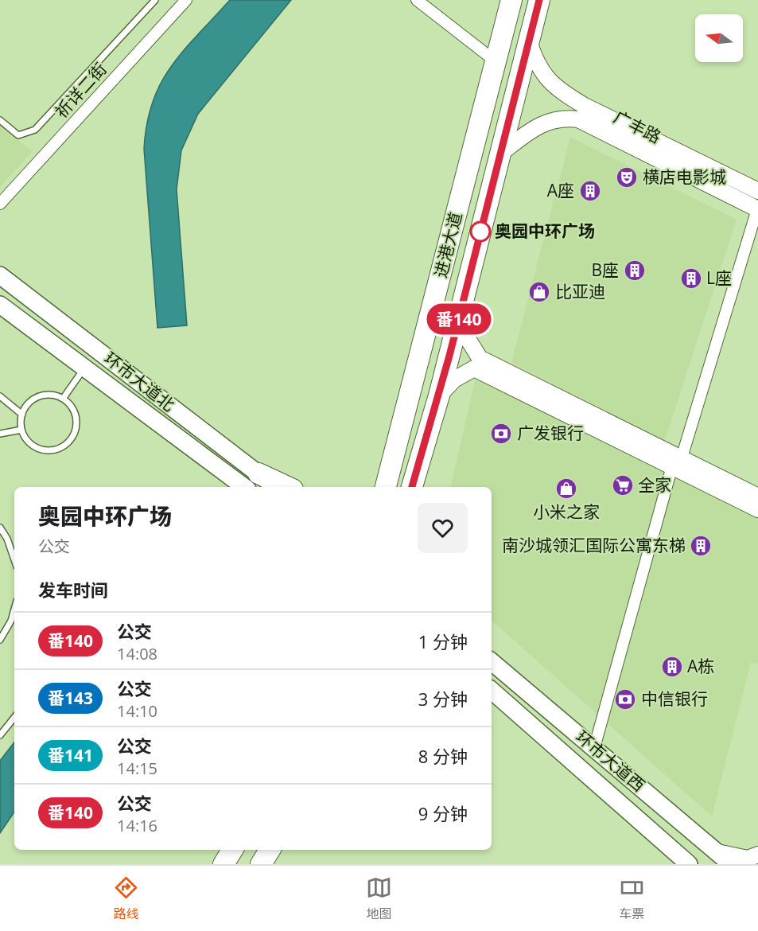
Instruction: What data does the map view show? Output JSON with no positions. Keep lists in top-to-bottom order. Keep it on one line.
{"streets":{"highway":["进港大道"],"main road":["环市大道北","环市大道西"],"street":["祈详二街","广丰路"]},"crossings":[["广丰路","进港大道"]],"places":{"theatre":["横店电影城"],"building":["A座","B座","L座","南沙城领汇国际公寓东梯","A栋"],"other":["奥园中环广场"],"shop":["比亚迪","小米之家"],"bank":["广发银行","中信银行"],"supermarket":["全家"]},"lines":["bus line 番140"],"north":"left","page":{"on_map":"番140","heading":[["奥园中环广场","公交"],"发车时间"],"list":[{"mark":"番140","name":"公交","note":"14:08","value":"1 分钟"},{"mark":"番143","name":"公交","note":"14:10","value":"3 分钟"},{"mark":"番141","name":"公交","note":"14:15","value":"8 分钟"},{"mark":"番140","name":"公交","note":"14:16","value":"9 分钟"}],"tabs":["路线","地图","车票"]}}
